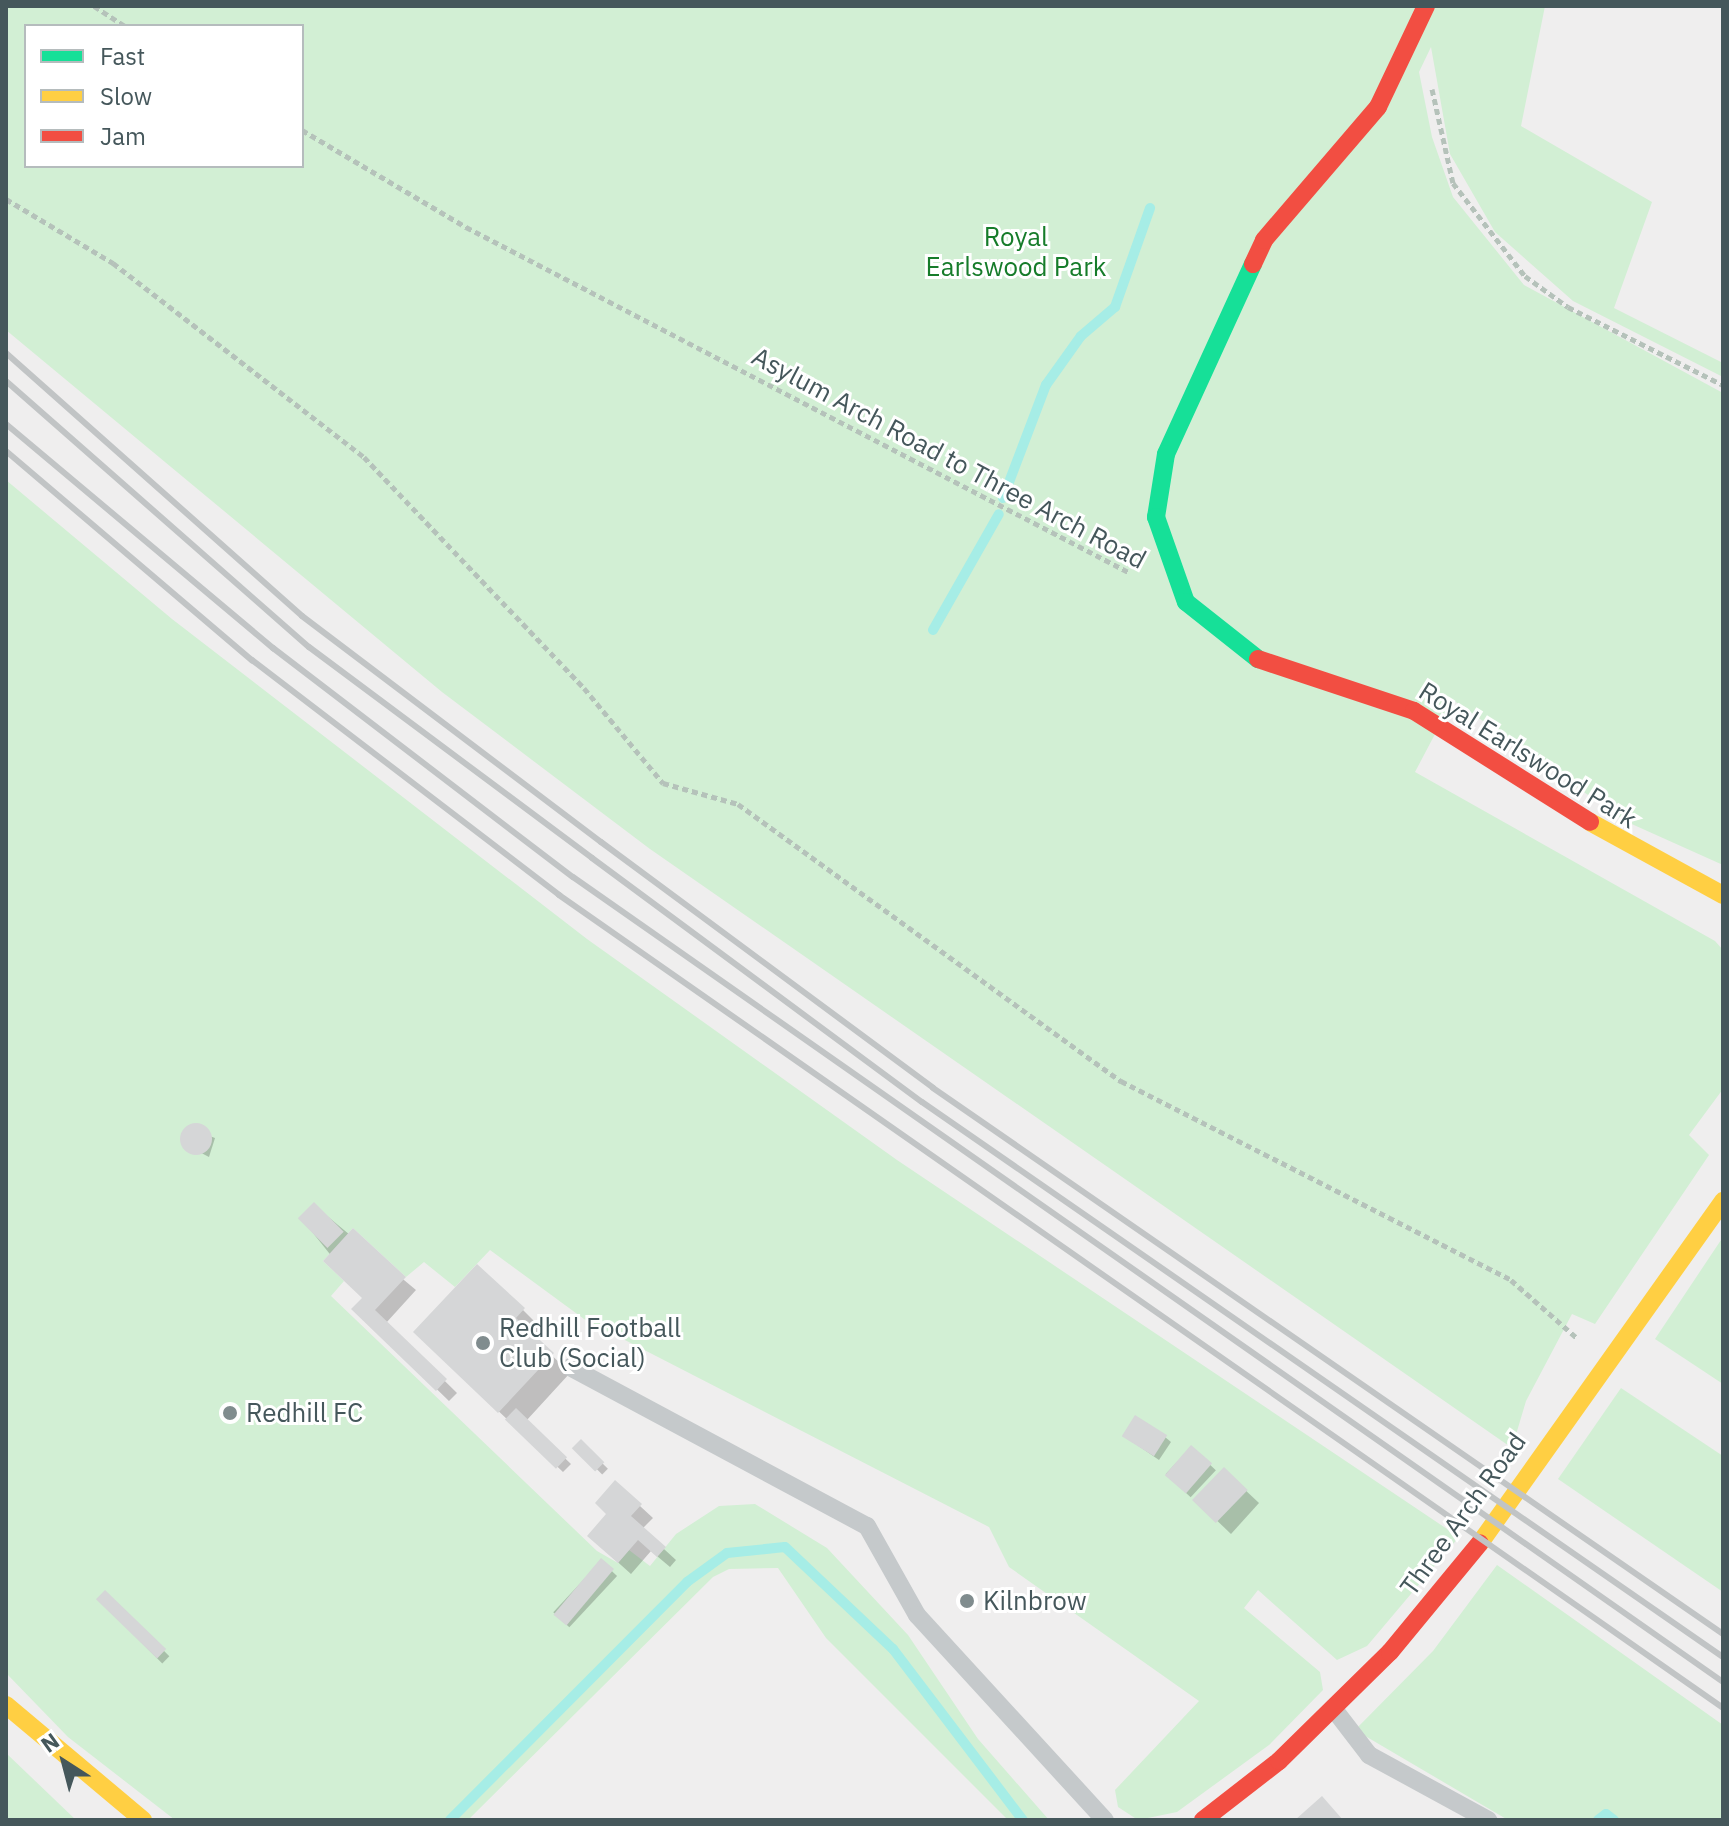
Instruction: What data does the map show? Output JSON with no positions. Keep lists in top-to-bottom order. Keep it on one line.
{"streets":{"street":["Royal Earlswood Park","Three Arch Road"],"path":["Asylum Arch Road to Three Arch Road"]},"parks":["Royal Earlswood Park"],"places":["Redhill Football Club (Social)","Redhill FC","Kilnbrow"],"legend":["Fast","Slow","Jam"],"north":"top left"}
